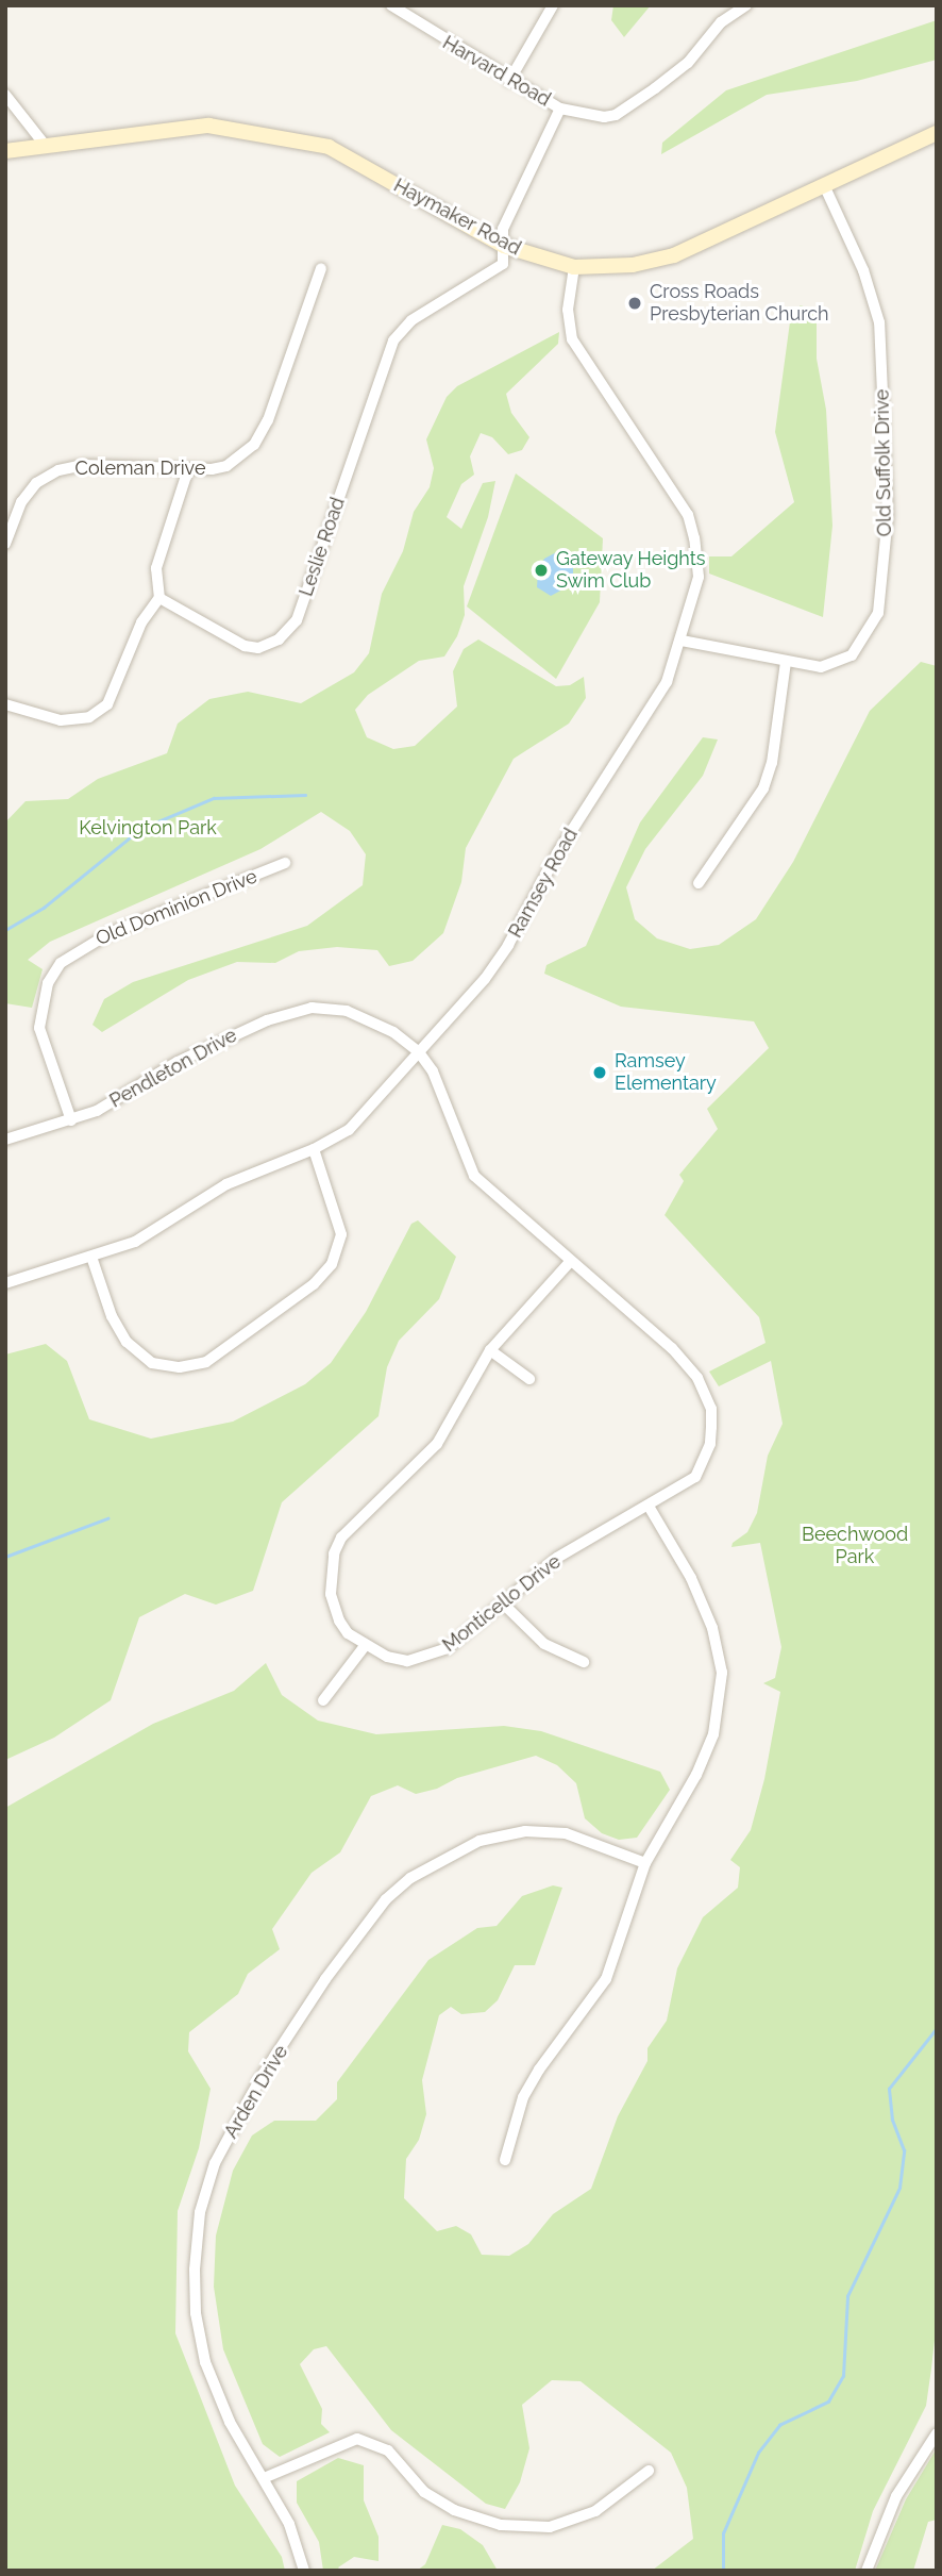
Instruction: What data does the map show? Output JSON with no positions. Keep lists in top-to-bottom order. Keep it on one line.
{"streets":{"main road":["Haymaker Road"],"street":["Harvard Road","Old Suffolk Drive","Coleman Drive","Leslie Road","Ramsey Road","Old Dominion Drive","Pendleton Drive","Monticello Drive","Arden Drive"]},"crossings":[["Harvard Road","Leslie Road"],["Haymaker Road","Old Suffolk Drive"],["Haymaker Road","Leslie Road"],["Haymaker Road","Ramsey Road"],["Old Suffolk Drive","Ramsey Road"],["Ramsey Road","Pendleton Drive"],["Ramsey Road","Monticello Drive"],["Old Dominion Drive","Pendleton Drive"],["Pendleton Drive","Monticello Drive"]],"parks":["Kelvington Park","Beechwood Park"],"places":["Cross Roads Presbyterian Church","Gateway Heights Swim Club","Ramsey Elementary"]}
